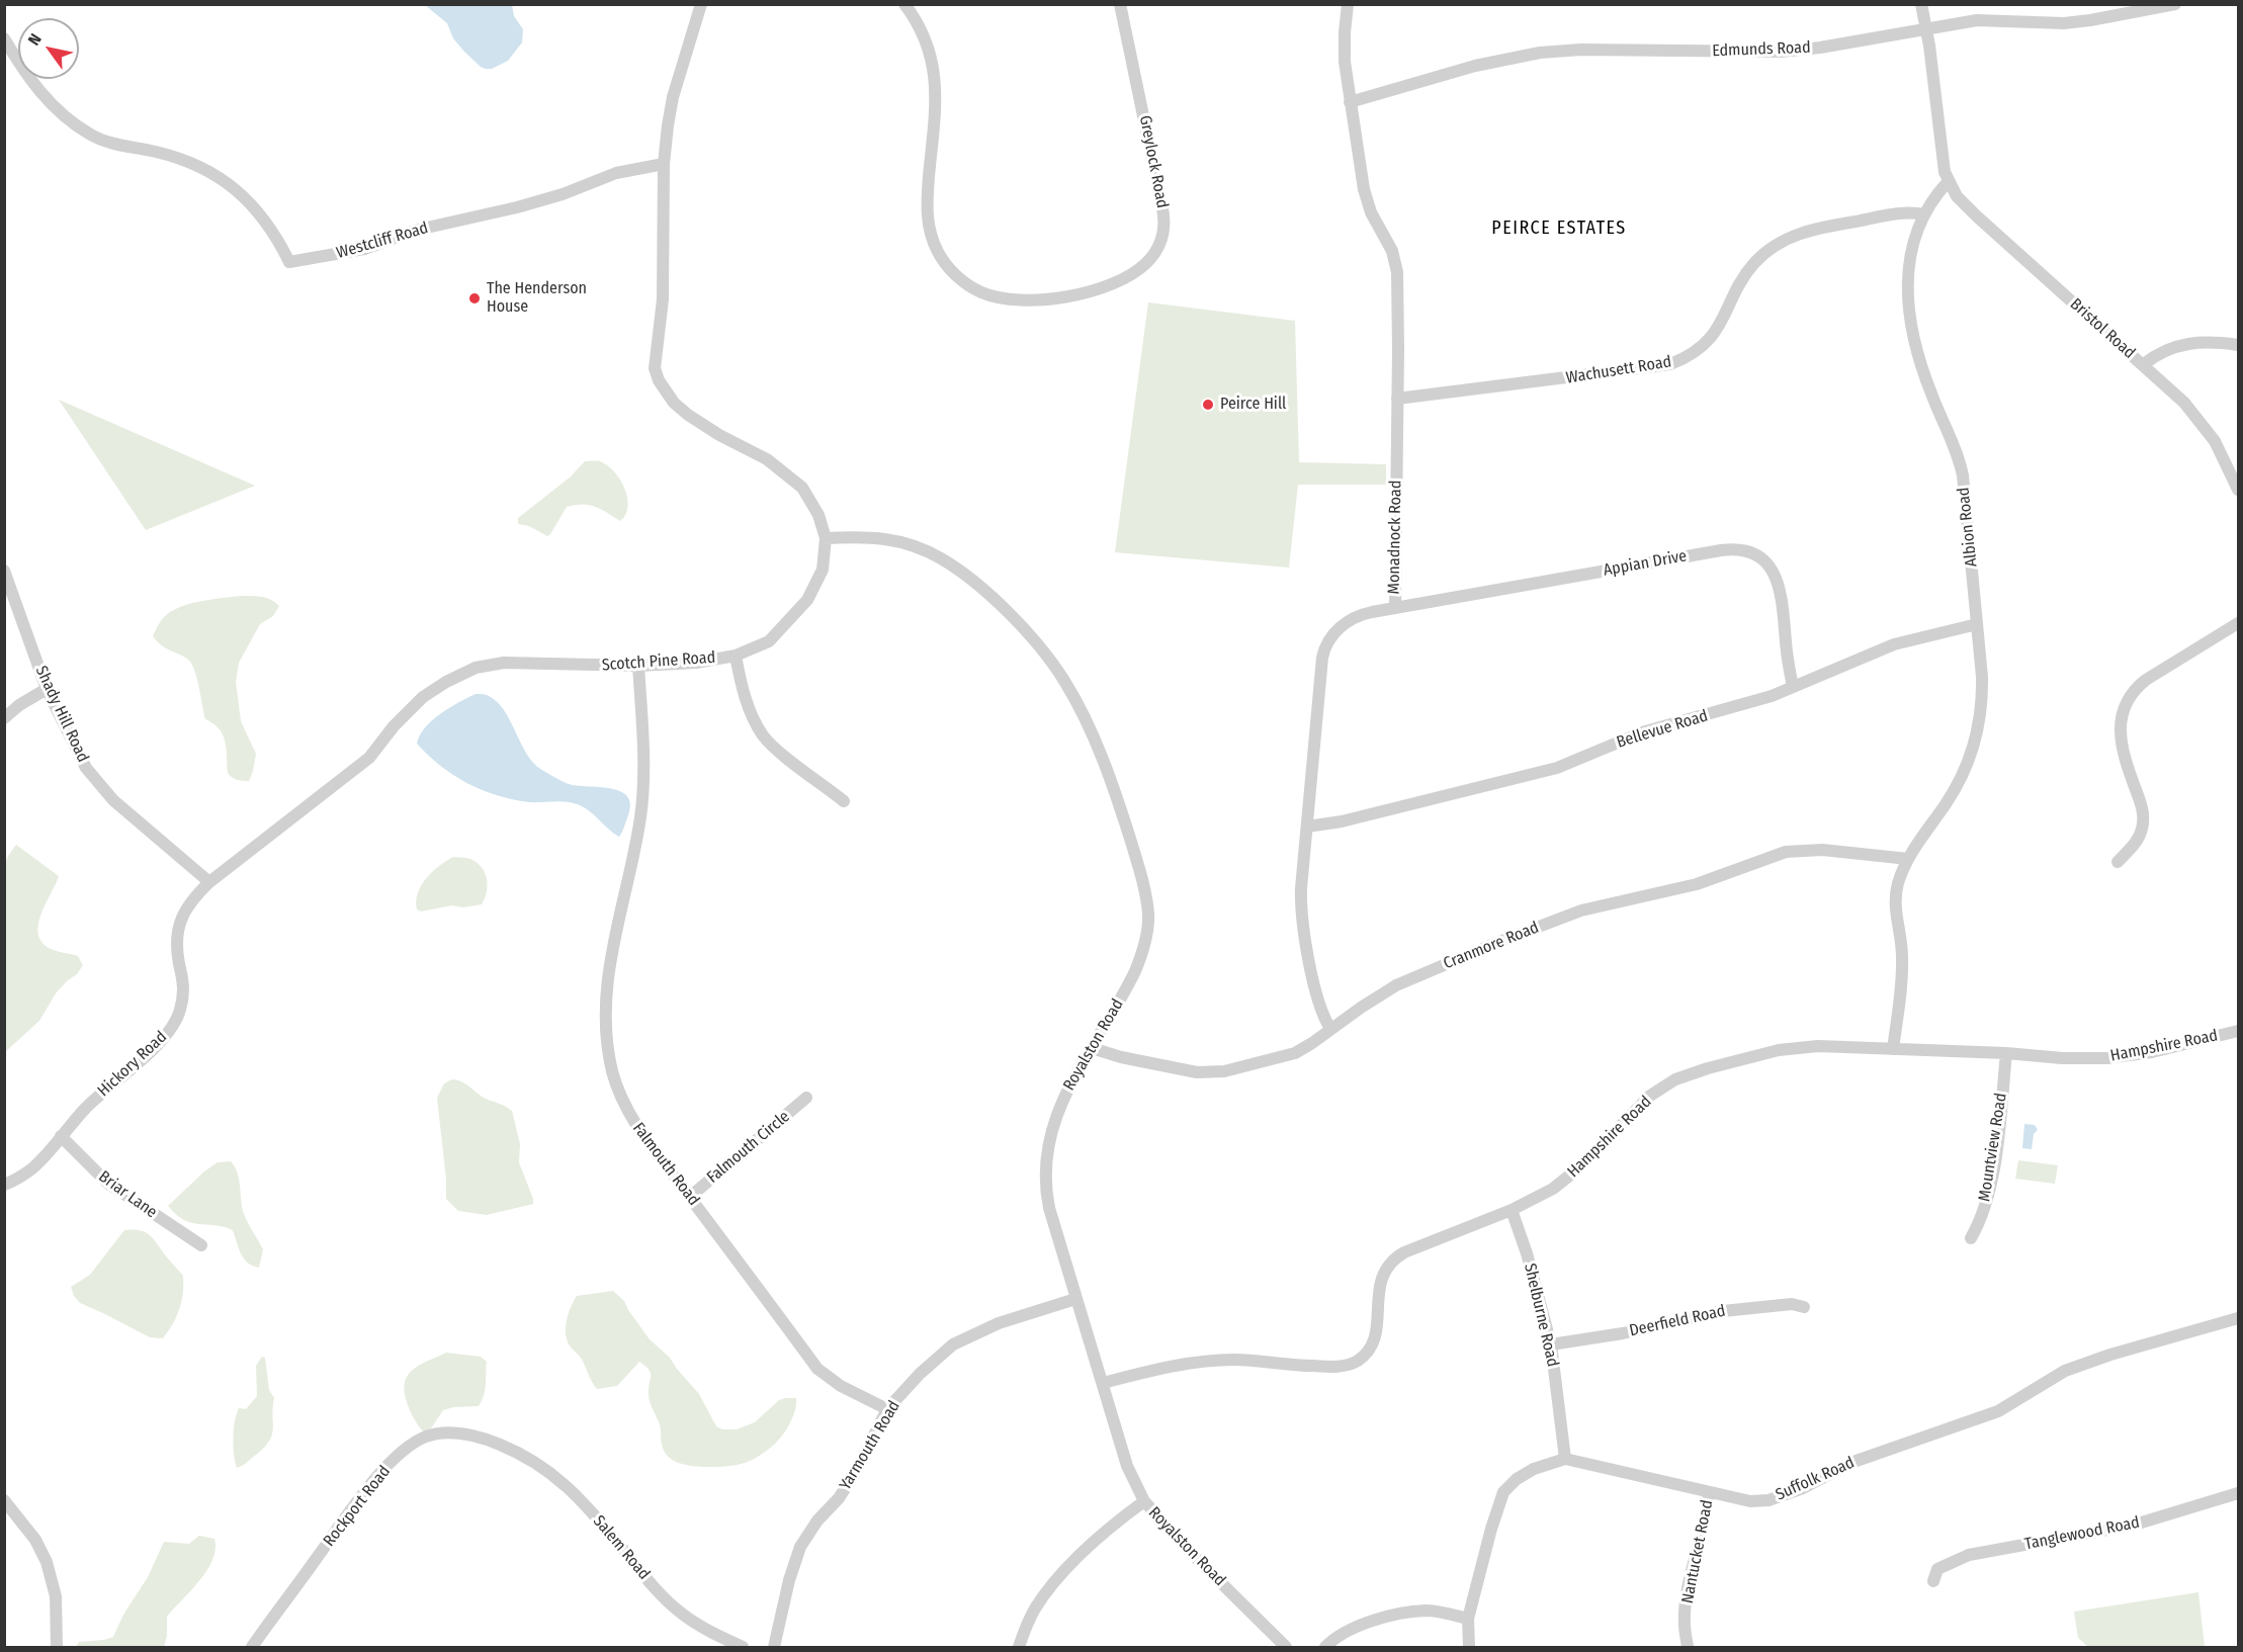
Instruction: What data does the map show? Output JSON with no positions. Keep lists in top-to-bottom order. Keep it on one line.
{"streets":{"street":["Edmunds Road","Greylock Road","Westcliff Road","Bristol Road","Wachusett Road","Albion Road","Monadnock Road","Appian Drive","Scotch Pine Road","Shady Hill Road","Bellevue Road","Cranmore Road","Royalston Road","Hampshire Road","Hickory Road","Falmouth Circle","Mountview Road","Falmouth Road","Briar Lane","Shelburne Road","Deerfield Road","Yarmouth Road","Suffolk Road","Rockport Road","Tanglewood Road","Salem Road","Nantucket Road"]},"crossings":[["Edmunds Road","Monadnock Road"],["Westcliff Road","Scotch Pine Road"],["Bristol Road","Albion Road"],["Wachusett Road","Albion Road"],["Wachusett Road","Monadnock Road"],["Albion Road","Bellevue Road"],["Albion Road","Cranmore Road"],["Albion Road","Hampshire Road"],["Monadnock Road","Appian Drive"],["Monadnock Road","Bellevue Road"],["Monadnock Road","Cranmore Road"],["Appian Drive","Bellevue Road"],["Scotch Pine Road","Shady Hill Road"],["Scotch Pine Road","Royalston Road"],["Scotch Pine Road","Hickory Road"],["Scotch Pine Road","Falmouth Road"],["Shady Hill Road","Hickory Road"],["Cranmore Road","Royalston Road"],["Royalston Road","Hampshire Road"],["Royalston Road","Yarmouth Road"],["Hampshire Road","Mountview Road"],["Hampshire Road","Shelburne Road"],["Hickory Road","Briar Lane"],["Falmouth Circle","Falmouth Road"],["Falmouth Road","Yarmouth Road"],["Shelburne Road","Deerfield Road"],["Shelburne Road","Suffolk Road"],["Suffolk Road","Nantucket Road"],["Rockport Road","Salem Road"]],"districts":["PEIRCE ESTATES"],"places":["The Henderson House","Peirce Hill"],"north":"top left"}
